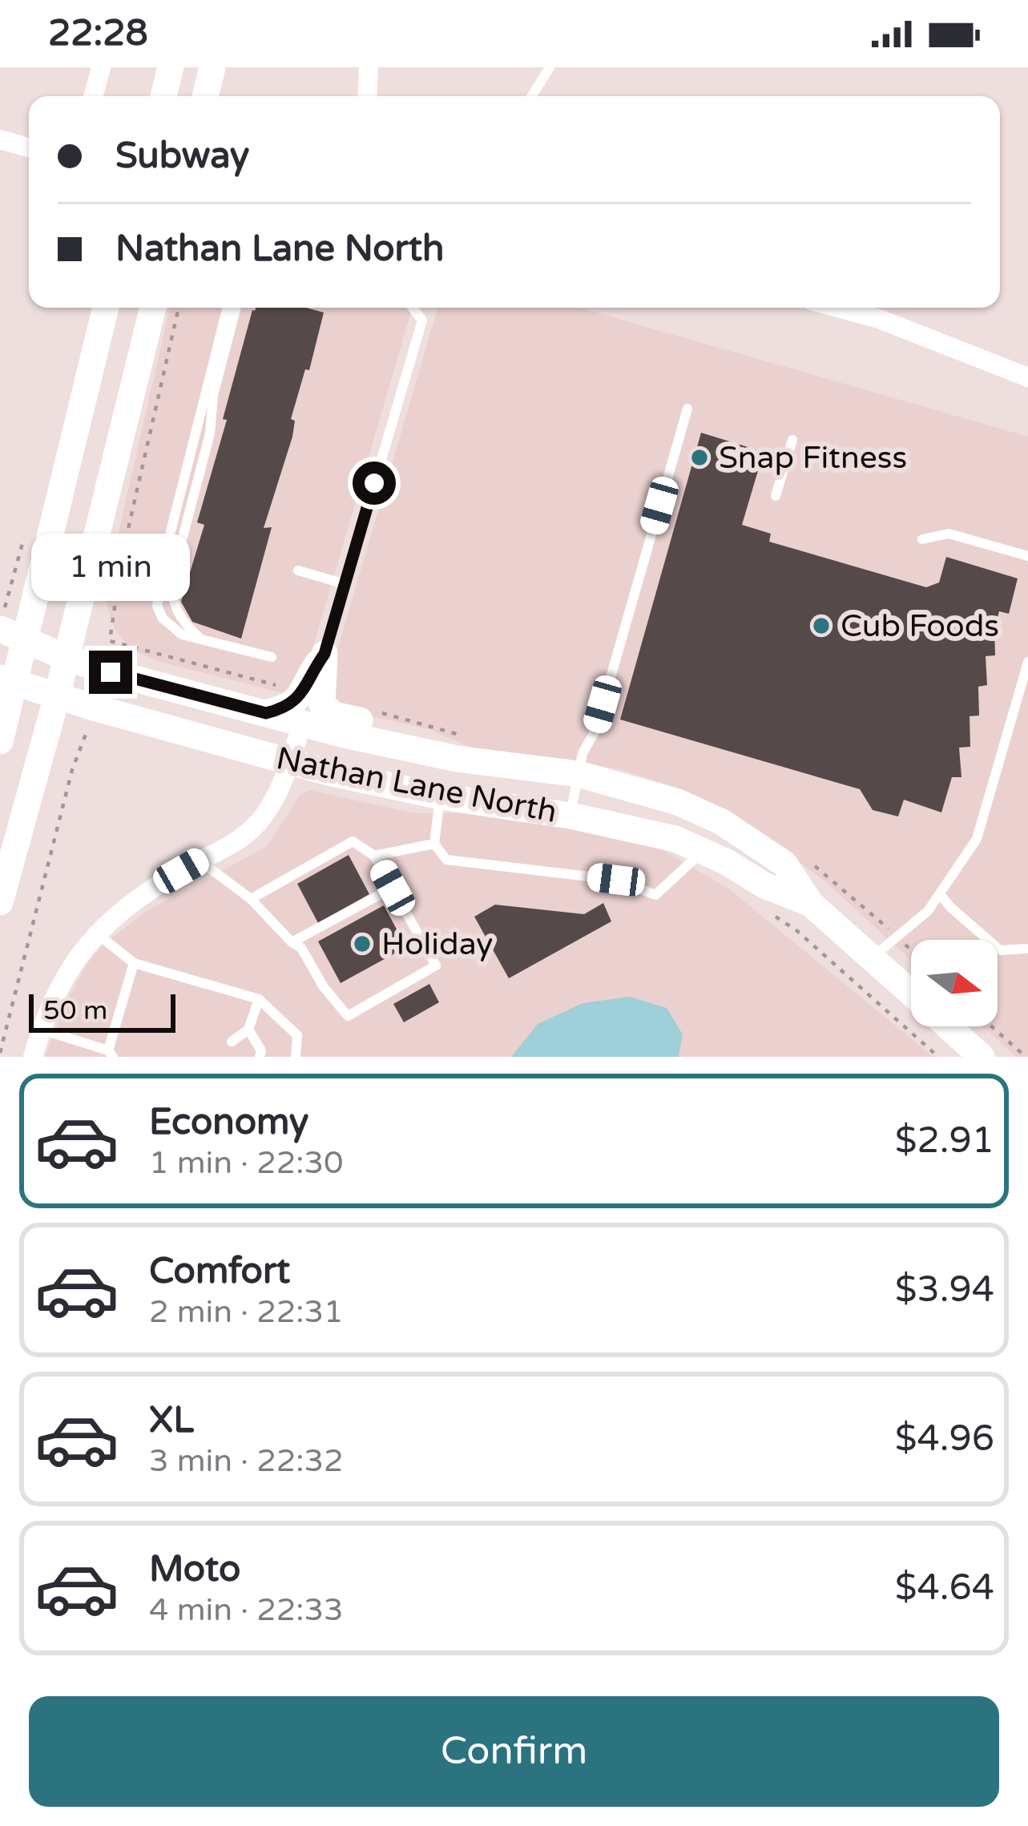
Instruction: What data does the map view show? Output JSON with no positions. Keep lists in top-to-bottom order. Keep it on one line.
{"streets":{"street":["Nathan Lane North"]},"places":["Snap Fitness","Cub Foods","Holiday"],"scale_bar":"50 m","north":"right","page":{"status":"22:28","banner":["Subway","Nathan Lane North"],"bubble":"1 min","scale":"50 m","list":[{"name":"Economy","note":"1 min · 22:30","value":"$2.91"},{"name":"Comfort","note":"2 min · 22:31","value":"$3.94"},{"name":"XL","note":"3 min · 22:32","value":"$4.96"},{"name":"Moto","note":"4 min · 22:33","value":"$4.64"}],"buttons":"Confirm"}}
